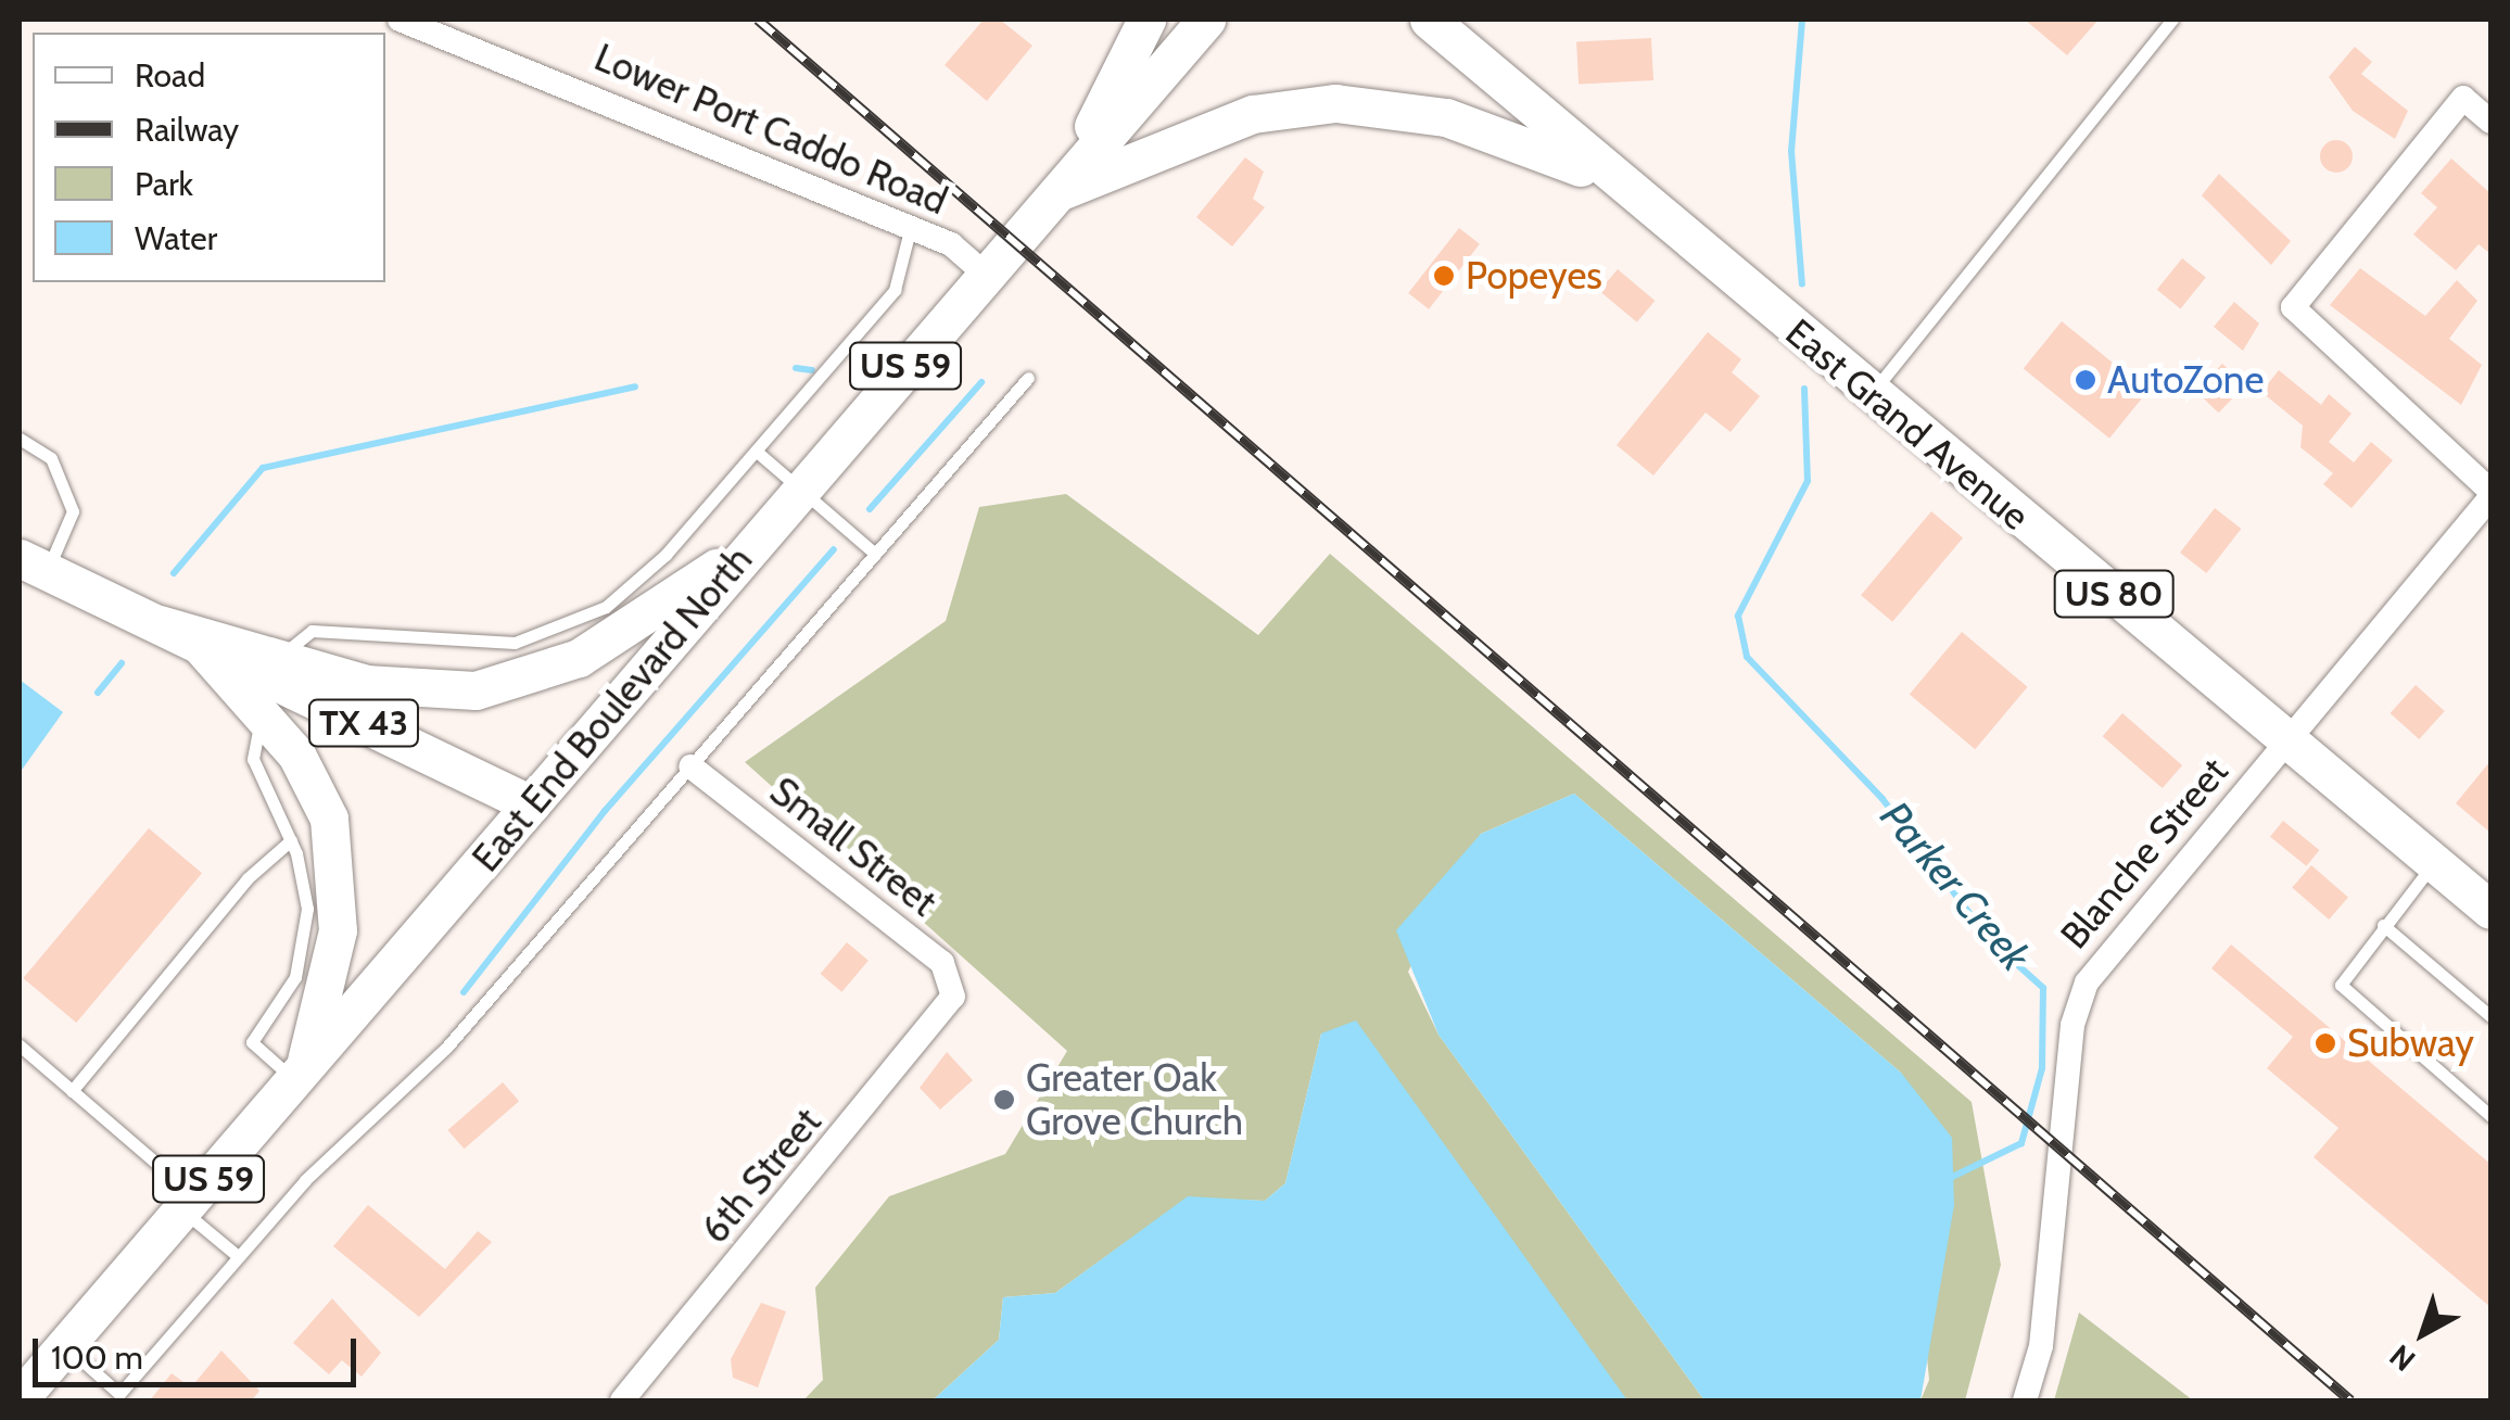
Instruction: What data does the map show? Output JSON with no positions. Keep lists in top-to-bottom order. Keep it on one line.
{"streets":{"main road":["US 59","East Grand Avenue","US 80","East End Boulevard North","TX 43"],"street":["Lower Port Caddo Road","Small Street","Blanche Street","6th Street"]},"crossings":[["Lower Port Caddo Road","East End Boulevard North"],["East Grand Avenue","Blanche Street"],["East End Boulevard North","TX 43"],["Small Street","6th Street"]],"water":["Parker Creek"],"places":["Popeyes","AutoZone","Subway","Greater Oak Grove Church"],"legend":["Road","Railway","Park","Water"],"scale_bar":"100 m","north":"bottom left"}
